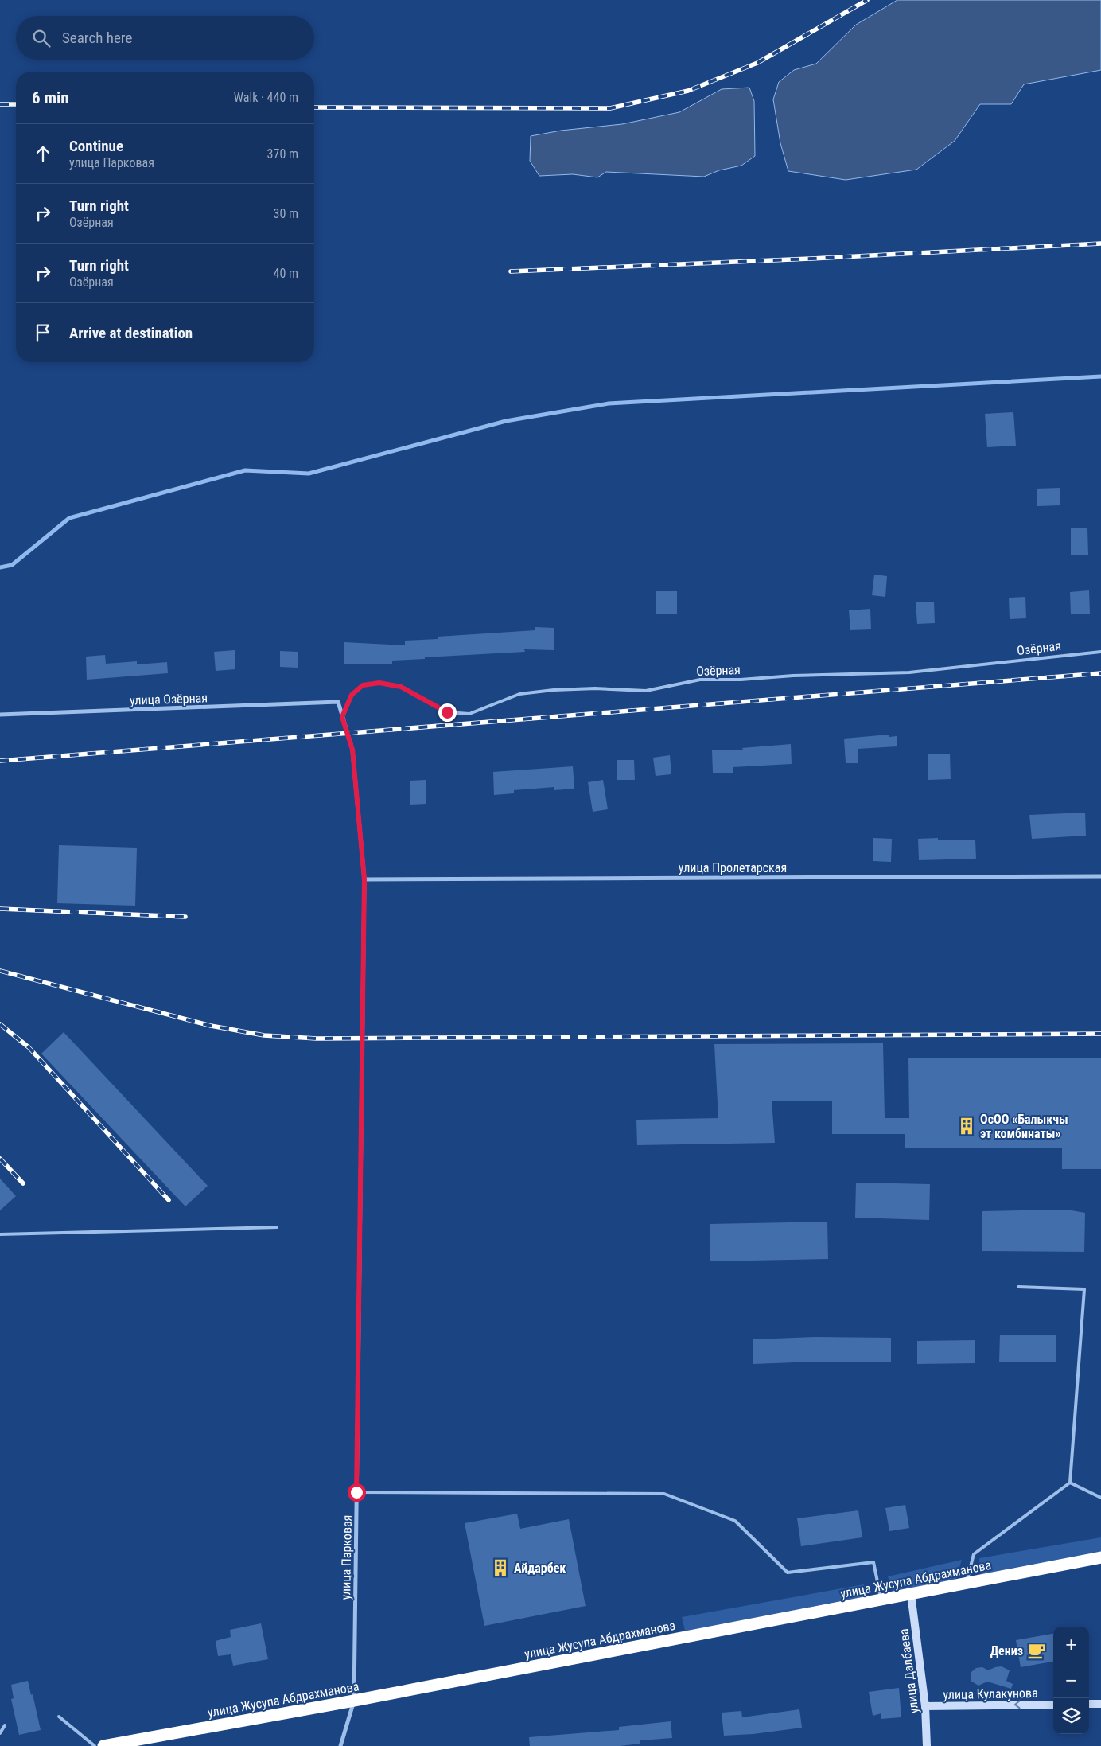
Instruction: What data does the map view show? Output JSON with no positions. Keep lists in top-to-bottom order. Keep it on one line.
{"streets":{"highway":["улица Жусупа Абдрахманова"],"street":["улица Озёрная","улица Пролетарская","улица Парковая","улица Далбаева","улица Кулакунова"],"lane":["Озёрная"]},"crossings":[["Озёрная","улица Парковая"],["улица Озёрная","улица Парковая"],["улица Пролетарская","улица Парковая"],["улица Парковая","улица Жусупа Абдрахманова"],["улица Жусупа Абдрахманова","улица Далбаева"],["улица Далбаева","улица Кулакунова"]],"one_way":["улица Кулакунова"],"places":{"building":["ОсОО «Балыкчы эт комбинаты»","Айдарбек"],"cafe":["Дениз"]},"page":{"search":"Search here","heading":["6 min","Walk · 440 m"],"list":[["Continue","улица Парковая","370 m"],["Turn right","Озёрная","30 m"],["Turn right","Озёрная","40 m"],"Arrive at destination"],"map_buttons":["+","−"]}}
